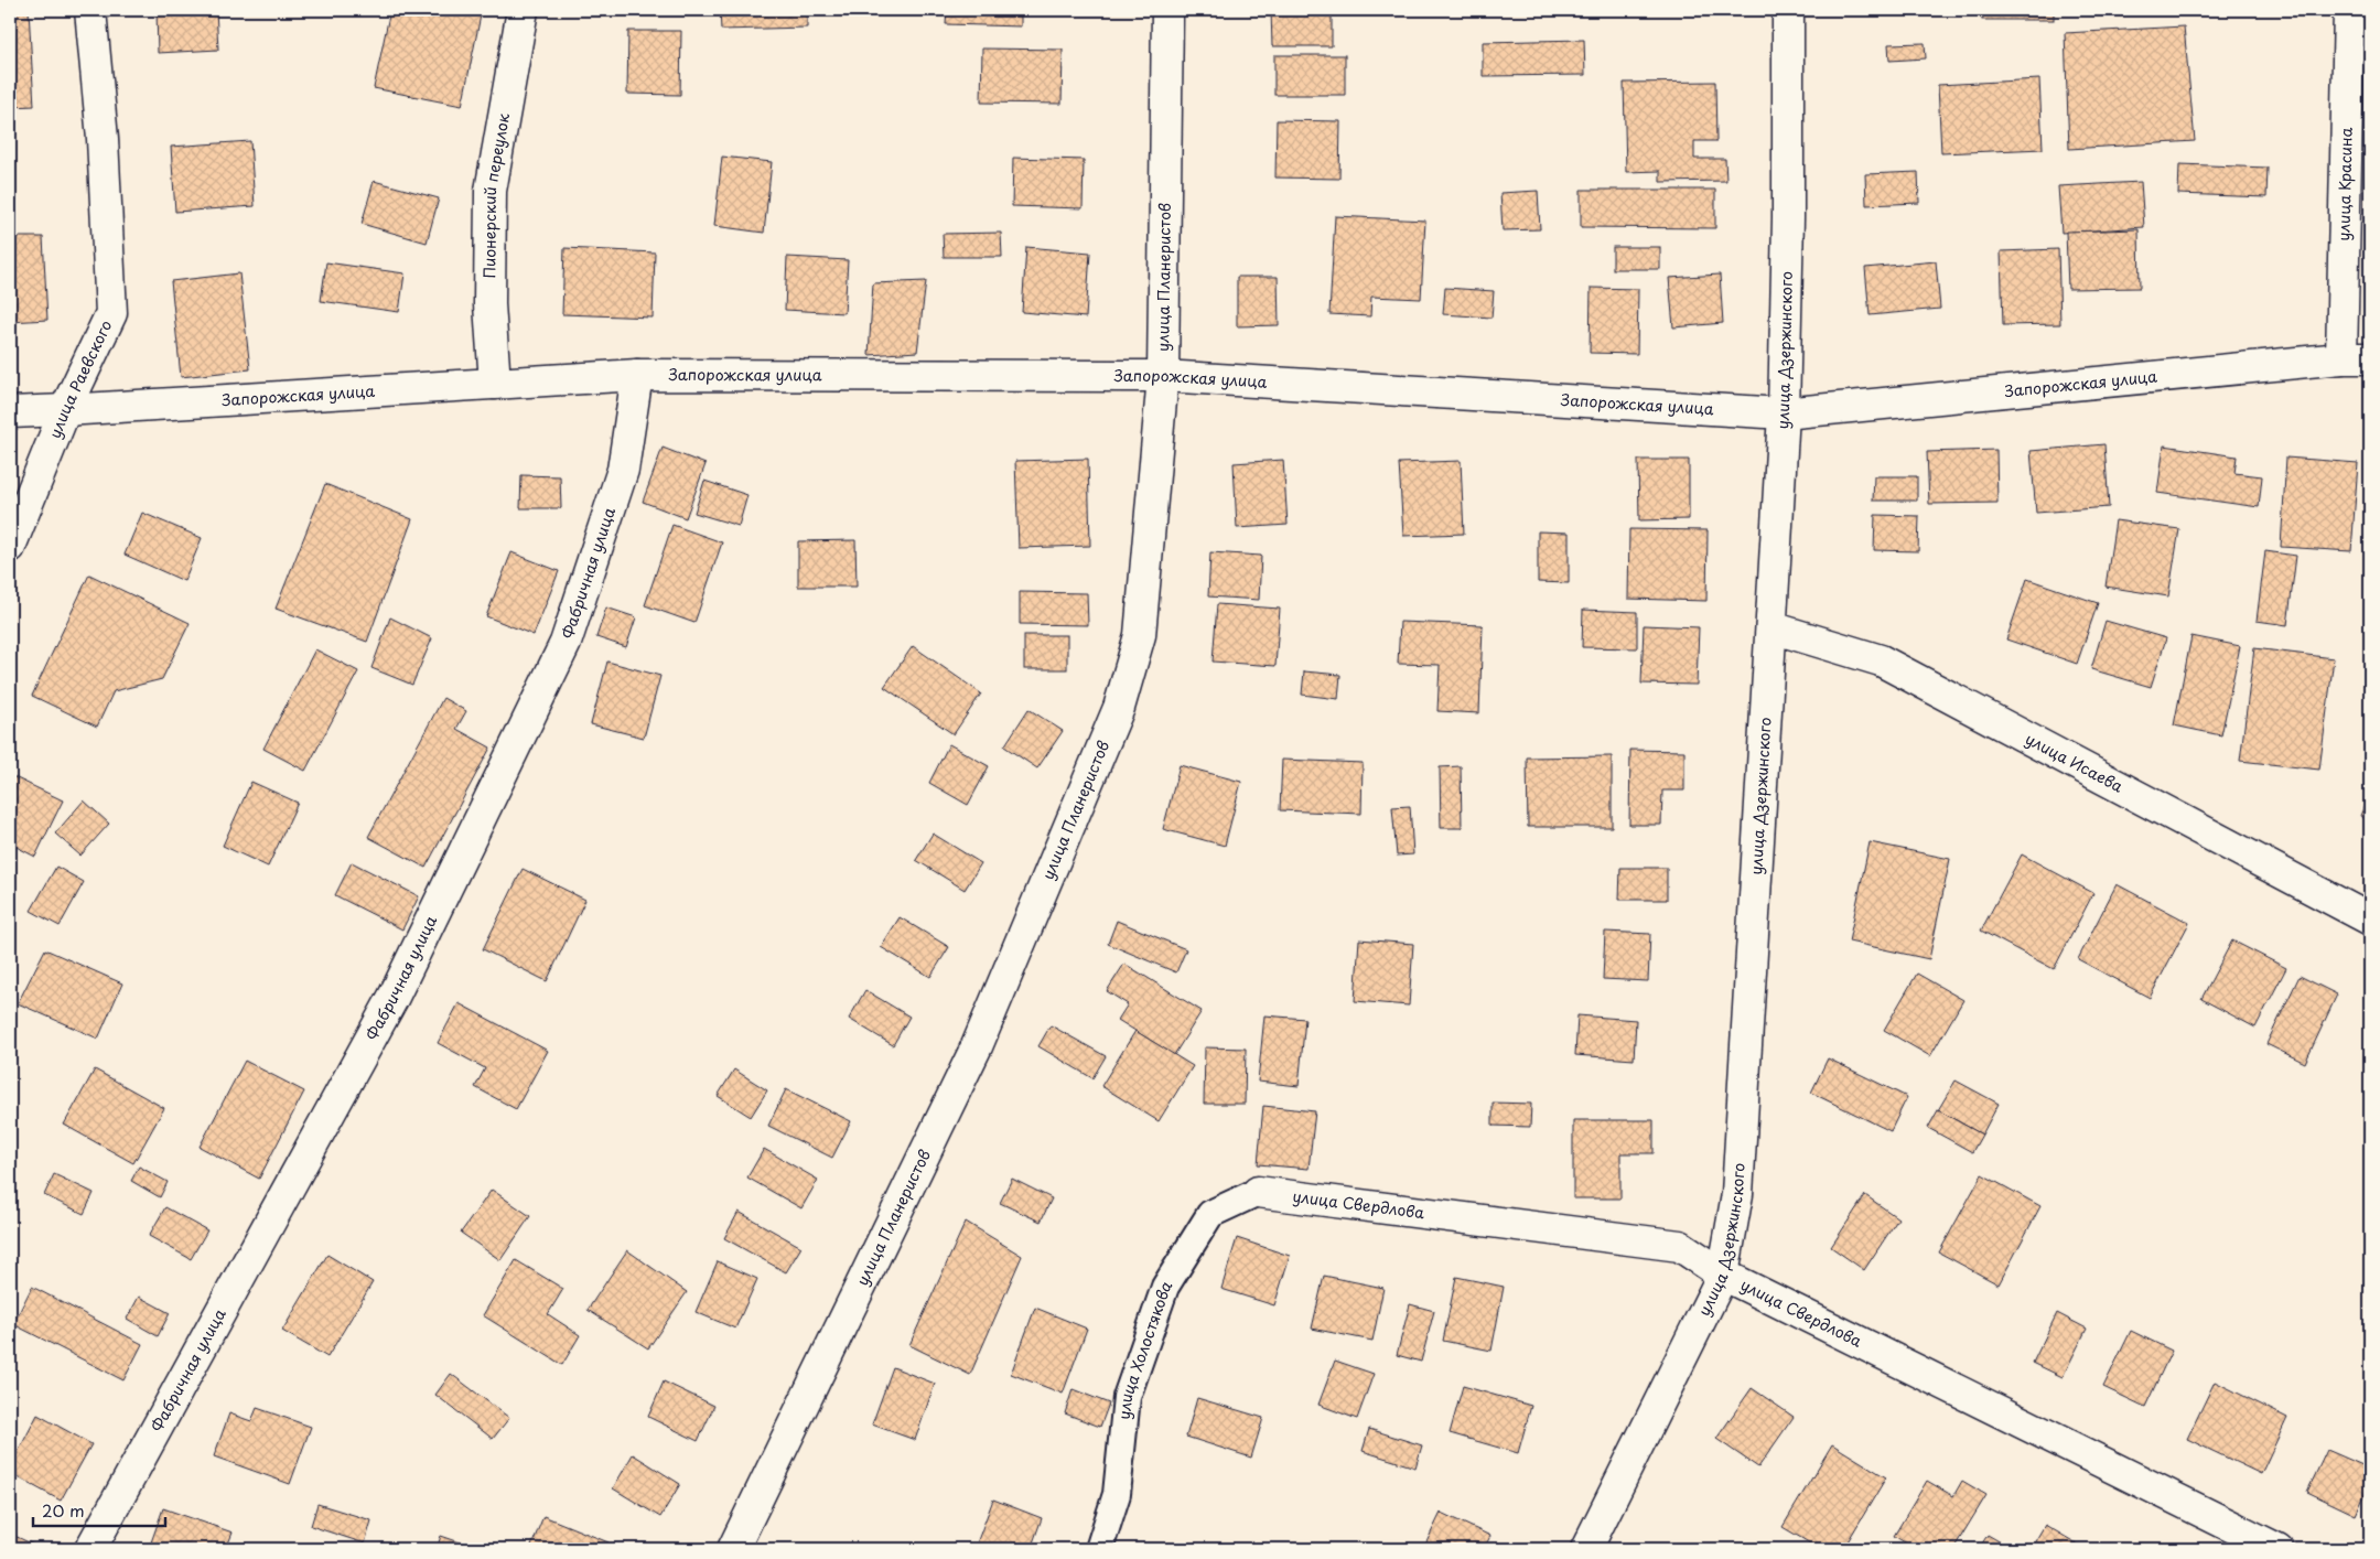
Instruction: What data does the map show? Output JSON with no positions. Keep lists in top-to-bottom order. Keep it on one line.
{"streets":{"street":["улица Красина","Пионерский переулок","улица Планеристов","улица Дзержинского","Запорожская улица","улица Раевского","Фабричная улица","улица Исаева","улица Свердлова"],"lane":["улица Холостякова"]},"crossings":[["улица Красина","Запорожская улица"],["Пионерский переулок","Запорожская улица"],["улица Планеристов","Запорожская улица"],["улица Дзержинского","Запорожская улица"],["улица Дзержинского","улица Исаева"],["улица Дзержинского","улица Свердлова"],["Запорожская улица","улица Раевского"],["Запорожская улица","Фабричная улица"],["улица Свердлова","улица Холостякова"]],"scale_bar":"20 m"}
